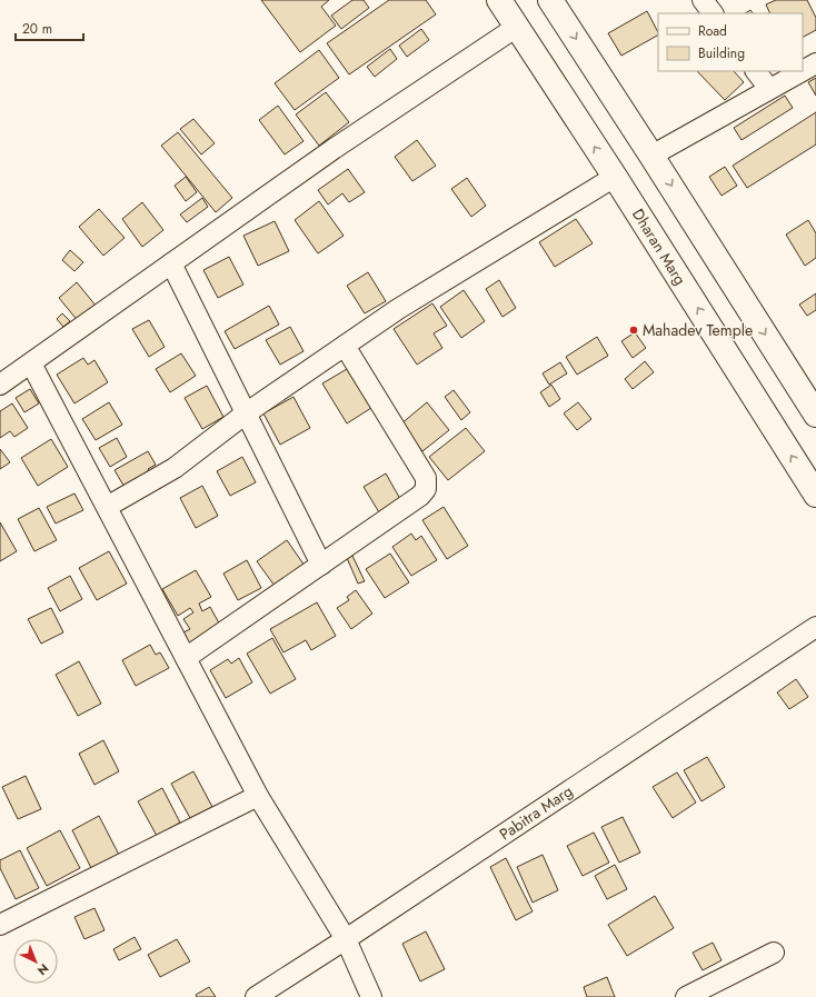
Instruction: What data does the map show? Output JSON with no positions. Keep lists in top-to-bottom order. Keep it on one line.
{"streets":{"main road":["Dharan Marg"],"street":["Pabitra Marg"]},"places":["Mahadev Temple"],"legend":["Road","Building"],"scale_bar":"20 m","north":"bottom right"}
